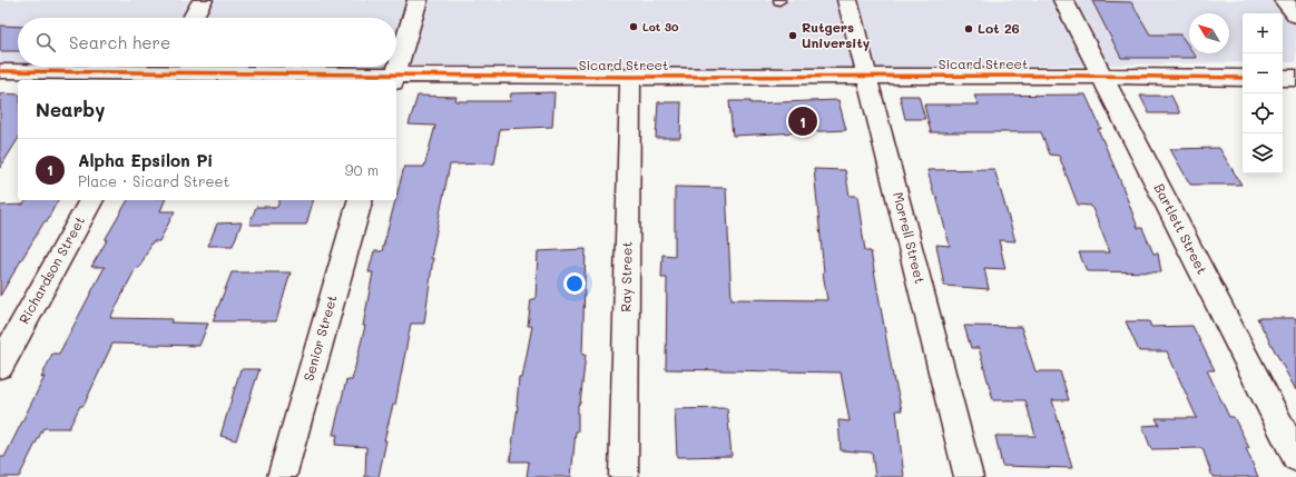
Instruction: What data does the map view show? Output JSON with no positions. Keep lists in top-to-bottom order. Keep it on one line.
{"streets":{"street":["Sicard Street","Bartlett Street","Morrell Street","Richardson Street","Ray Street","Senior Street"]},"crossings":[["Sicard Street","Bartlett Street"],["Sicard Street","Morrell Street"],["Sicard Street","Ray Street"]],"places":["Lot 30","Lot 26","Rutgers University"],"north":"top left","page":{"map_buttons":["+","−"],"search":"Search here","heading":"Nearby","pins":"1","list":[{"mark":"1","name":"Alpha Epsilon Pi","note":"Place · Sicard Street","value":"90 m"}]}}
